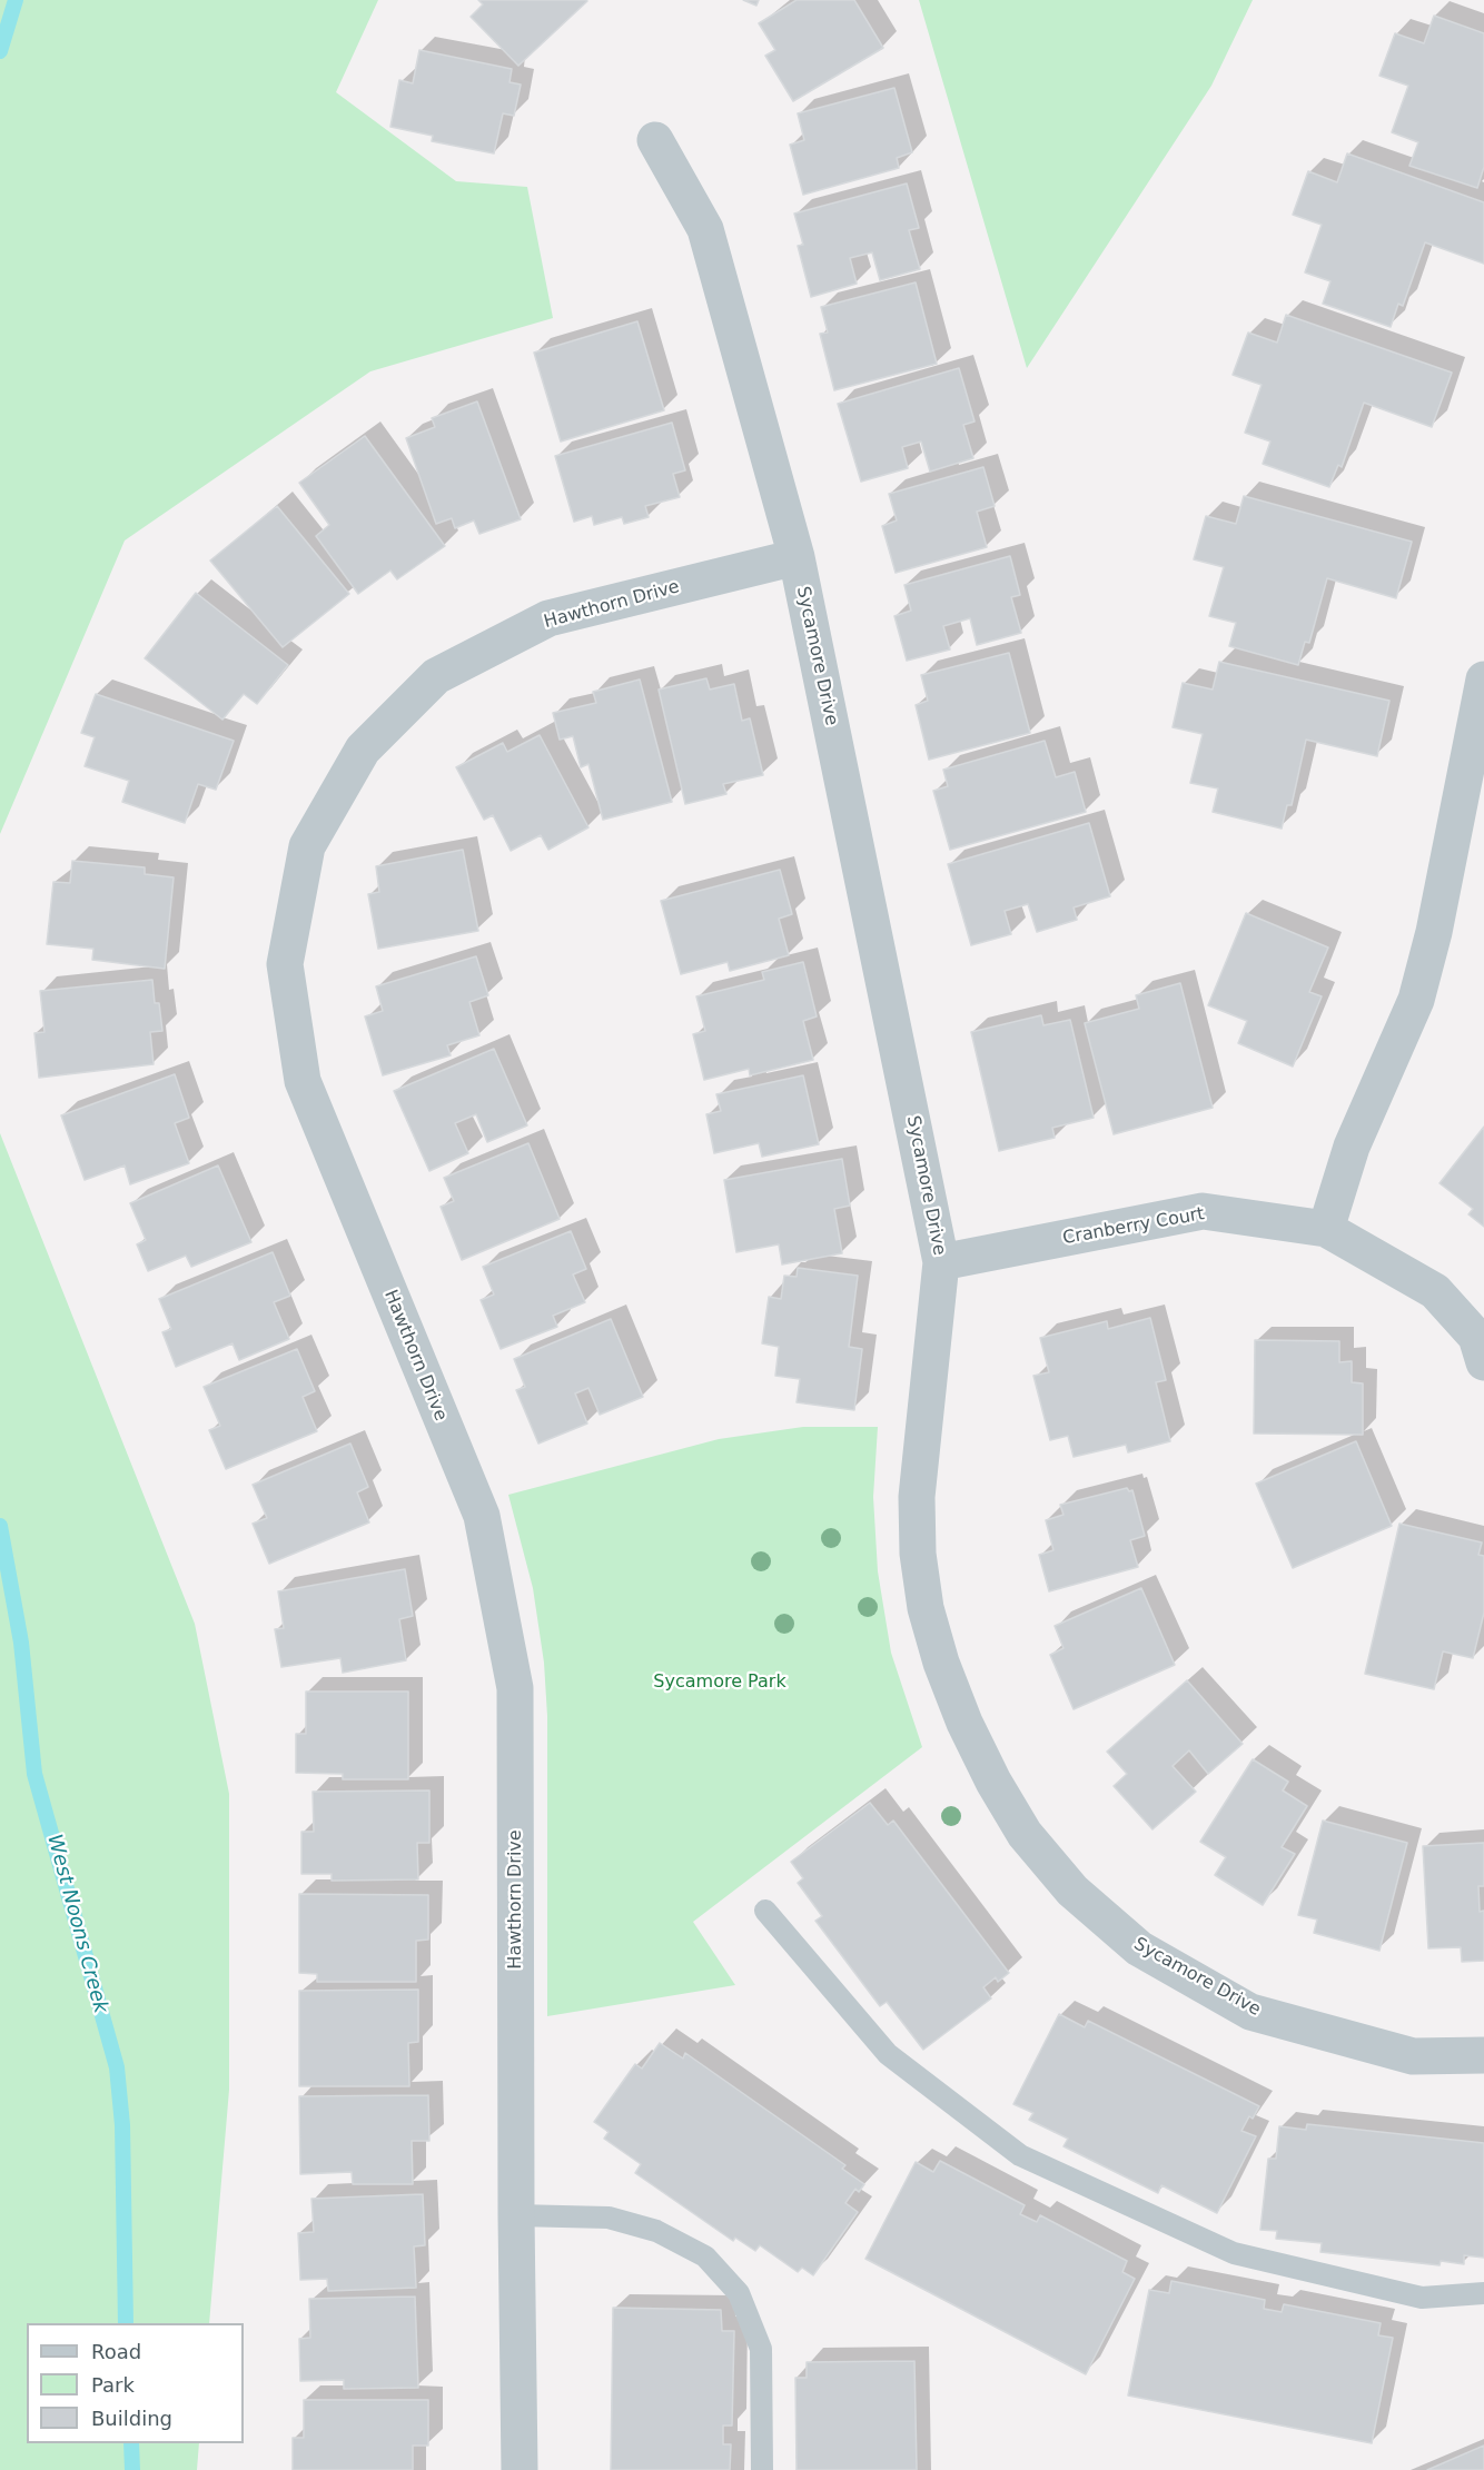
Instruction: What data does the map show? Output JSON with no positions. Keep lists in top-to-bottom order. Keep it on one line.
{"streets":{"street":["Hawthorn Drive","Sycamore Drive","Cranberry Court"]},"crossings":[["Hawthorn Drive","Sycamore Drive"],["Sycamore Drive","Cranberry Court"]],"water":["West Noons Creek"],"parks":["Sycamore Park"],"legend":["Road","Park","Building"]}
